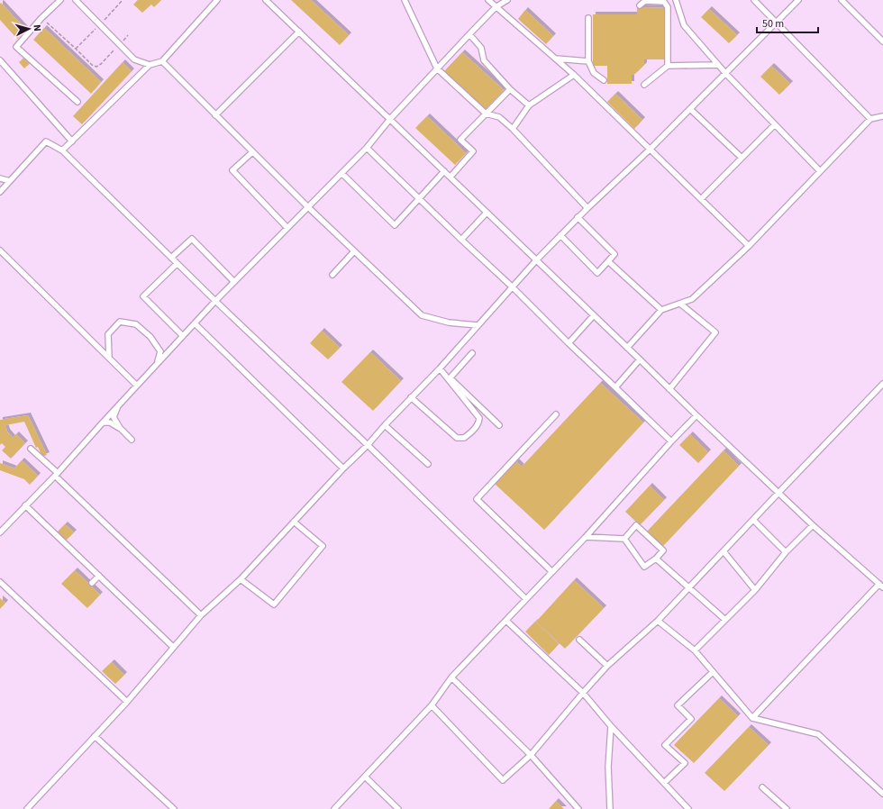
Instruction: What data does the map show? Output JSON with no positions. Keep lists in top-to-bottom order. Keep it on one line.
{"scale_bar":"50 m","north":"right"}
